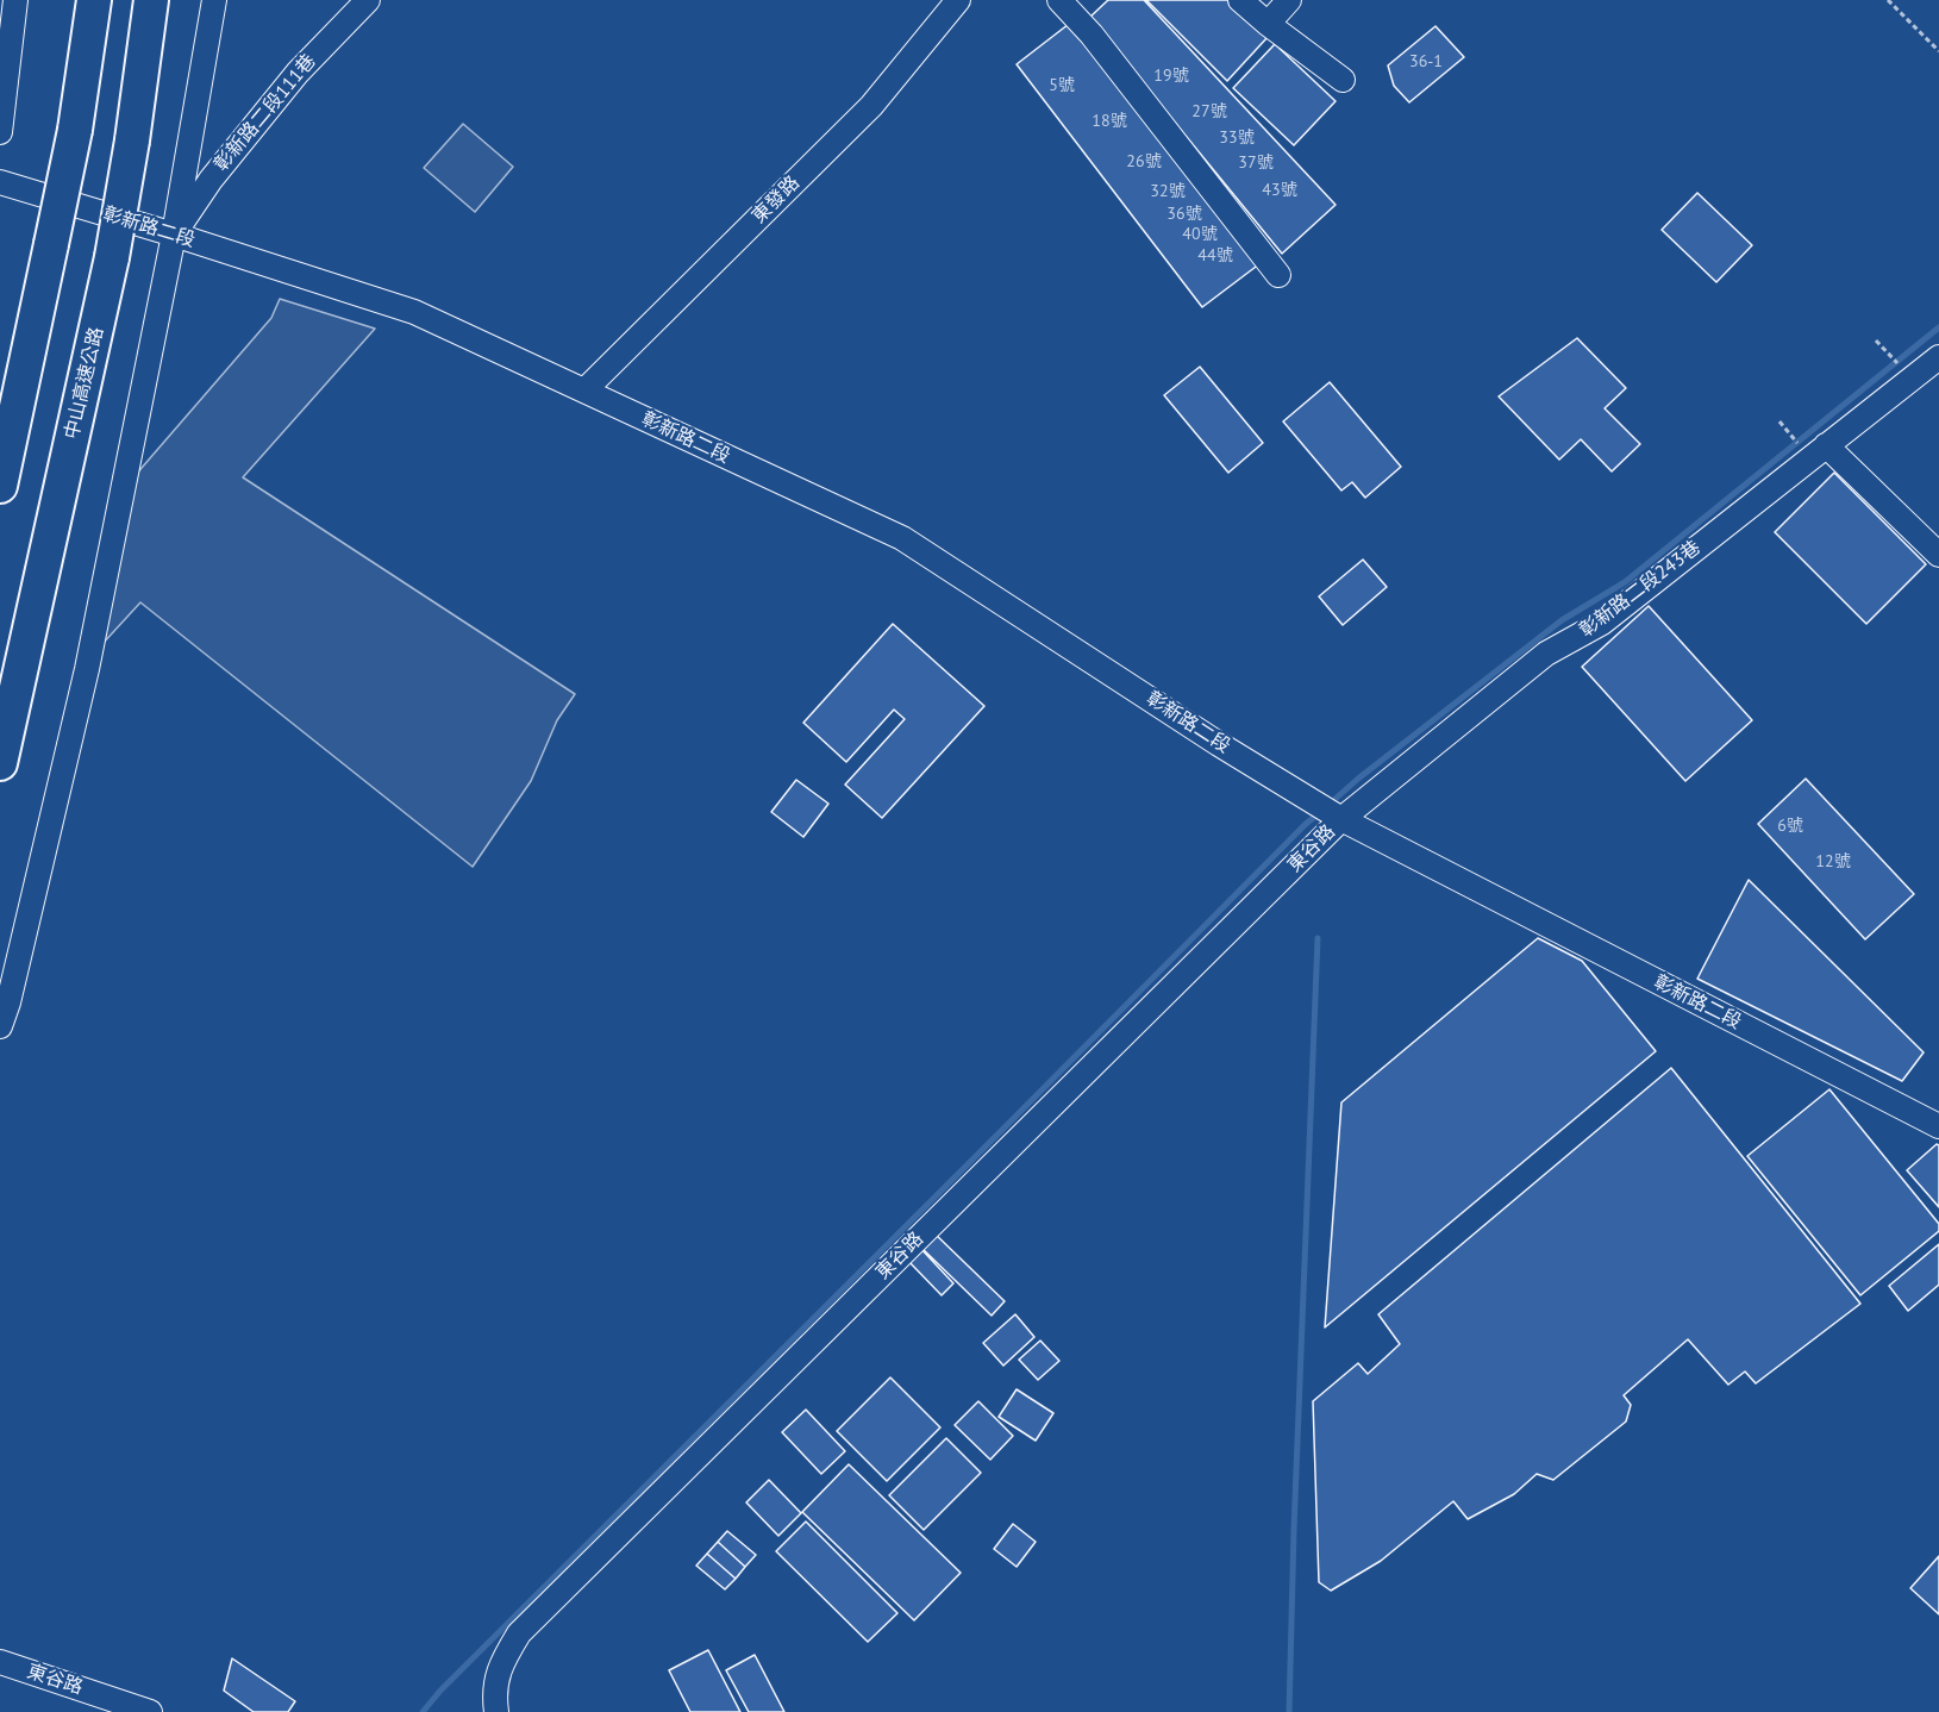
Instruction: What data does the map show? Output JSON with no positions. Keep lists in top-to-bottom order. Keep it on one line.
{"streets":{"highway":["中山高速公路"],"street":["彰新路二段111巷","東發路","彰新路二段","彰新路二段243巷","東谷路"]},"crossings":[["彰新路二段111巷","彰新路二段"],["東發路","彰新路二段"],["彰新路二段","彰新路二段243巷"],["彰新路二段","東谷路"],["彰新路二段243巷","東谷路"]],"house_numbers":["36-1","19號","5號","27號","18號","33號","26號","37號","43號","32號","36號","40號","44號","6號","12號"]}
